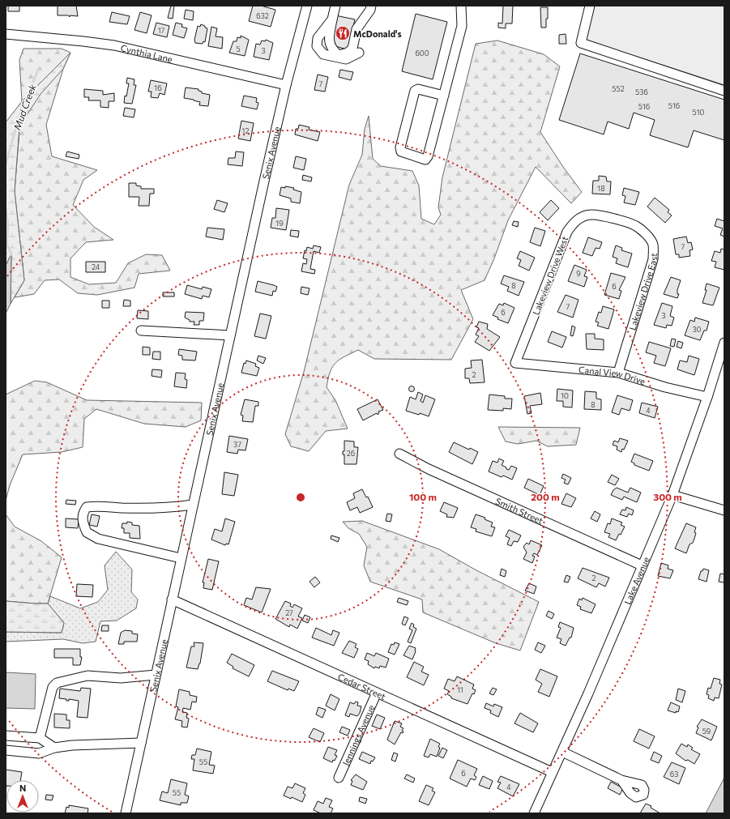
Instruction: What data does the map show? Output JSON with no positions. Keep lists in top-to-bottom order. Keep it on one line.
{"streets":{"street":["Cynthia Lane","Senix Avenue","Lakeview Drive West","Lakeview Drive East","Canal View Drive","Smith Street","Lake Avenue","Cedar Street","Jennings Avenue"]},"crossings":[["Cynthia Lane","Senix Avenue"],["Senix Avenue","Cedar Street"],["Lakeview Drive West","Lakeview Drive East"],["Lakeview Drive West","Canal View Drive"],["Lakeview Drive East","Canal View Drive"],["Canal View Drive","Lake Avenue"],["Smith Street","Lake Avenue"],["Lake Avenue","Cedar Street"],["Cedar Street","Jennings Avenue"]],"water":["Mud Creek"],"places":{"restaurant":["McDonald's"]},"house_numbers":["632","17","5","3","600","7","16","552","536","516","516","510","12","18","19","7","24","9","8","6","7","6","3","30","2","10","8","4","37","26","2","27","11","59","55","6","63","4","55"],"north":"top","rings":["100 m","200 m","300 m"]}
